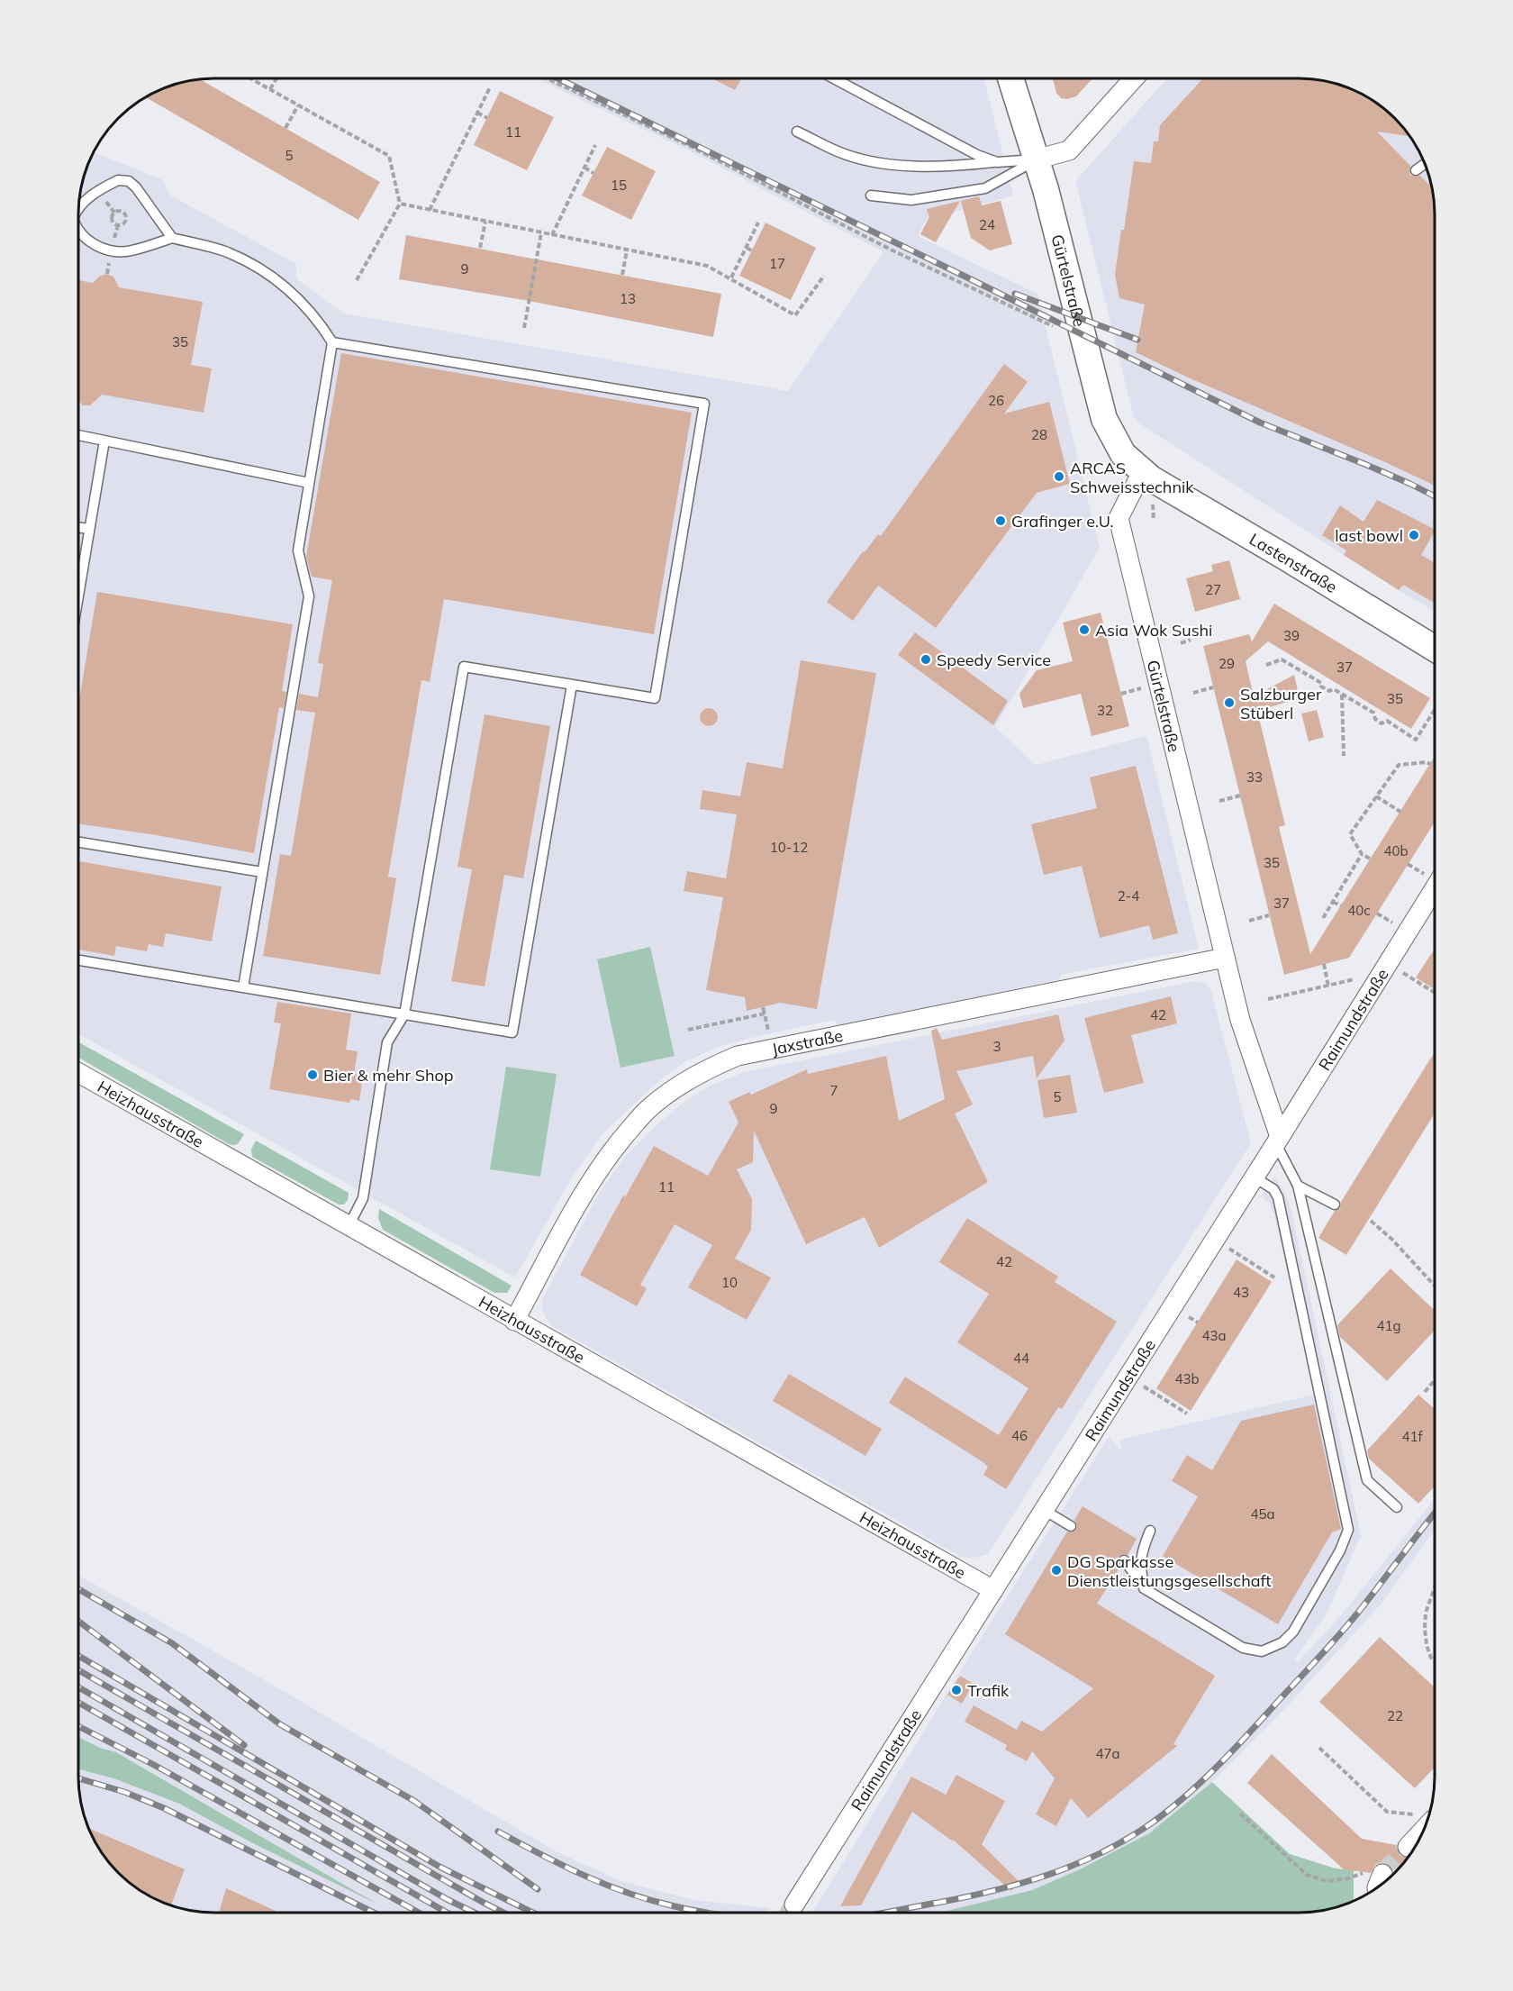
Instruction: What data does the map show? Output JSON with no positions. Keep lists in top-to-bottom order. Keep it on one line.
{"streets":{"main road":["Gürtelstraße","Lastenstraße"],"street":["Raimundstraße","Jaxstraße","Heizhausstraße"]},"crossings":[["Gürtelstraße","Lastenstraße"],["Gürtelstraße","Raimundstraße"],["Gürtelstraße","Jaxstraße"],["Raimundstraße","Heizhausstraße"],["Jaxstraße","Heizhausstraße"]],"places":["ARCAS Schweisstechnik","Grafinger e.U.","last bowl","Asia Wok Sushi","Speedy Service","Salzburger Stüberl","Bier & mehr Shop","DG Sparkasse Dienstleistungsgesellschaft","Trafik"],"house_numbers":["11","5","15","24","17","9","13","35","26","28","27","39","29","37","35","32","33","10-12","40b","35","2-4","37","40c","42","3","7","5","9","11","42","10","43","41g","43a","44","43b","46","41f","45a","22","47a"]}
